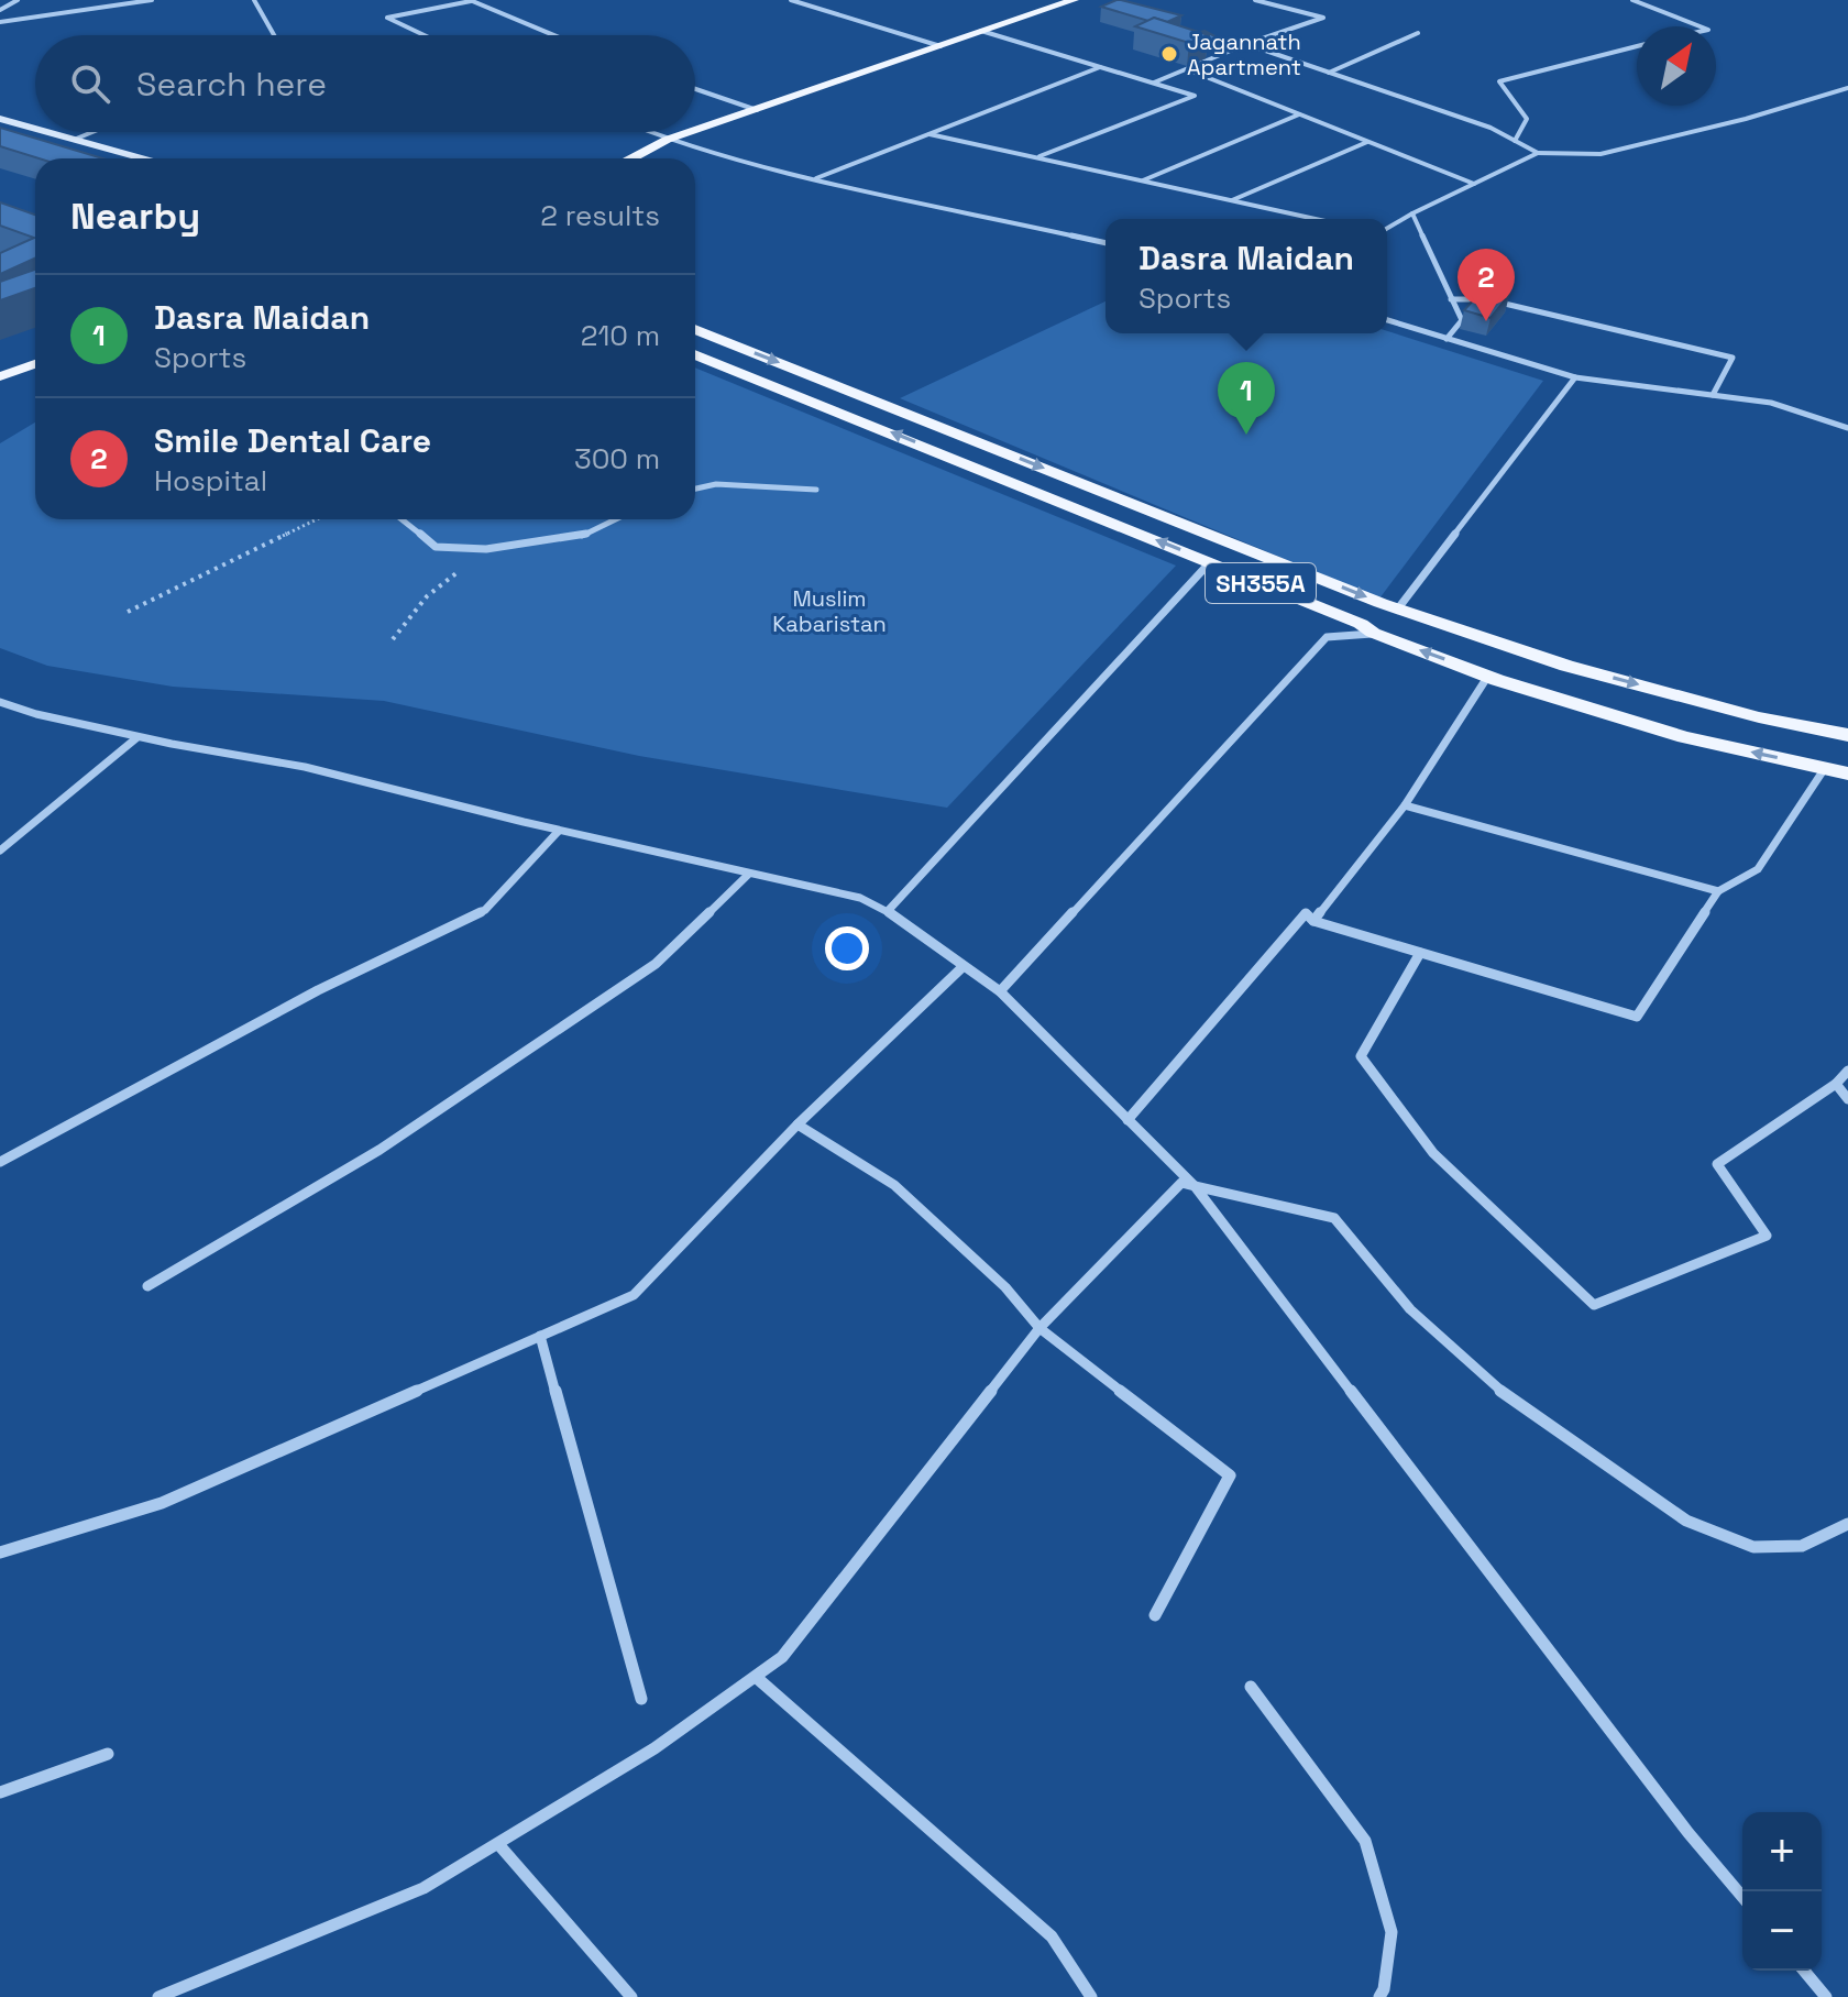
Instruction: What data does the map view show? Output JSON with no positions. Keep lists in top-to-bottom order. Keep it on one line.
{"streets":{"main road":["SH355A"]},"parks":["Muslim Kabaristan"],"places":["Jagannath Apartment"],"north":"top right","page":{"search":"Search here","heading":["Nearby","2 results"],"popup":["Dasra Maidan","Sports"],"pins":["2","1"],"list":[{"mark":"1","name":"Dasra Maidan","note":"Sports","value":"210 m"},{"mark":"2","name":"Smile Dental Care","note":"Hospital","value":"300 m"}],"map_buttons":["+","−"]}}
